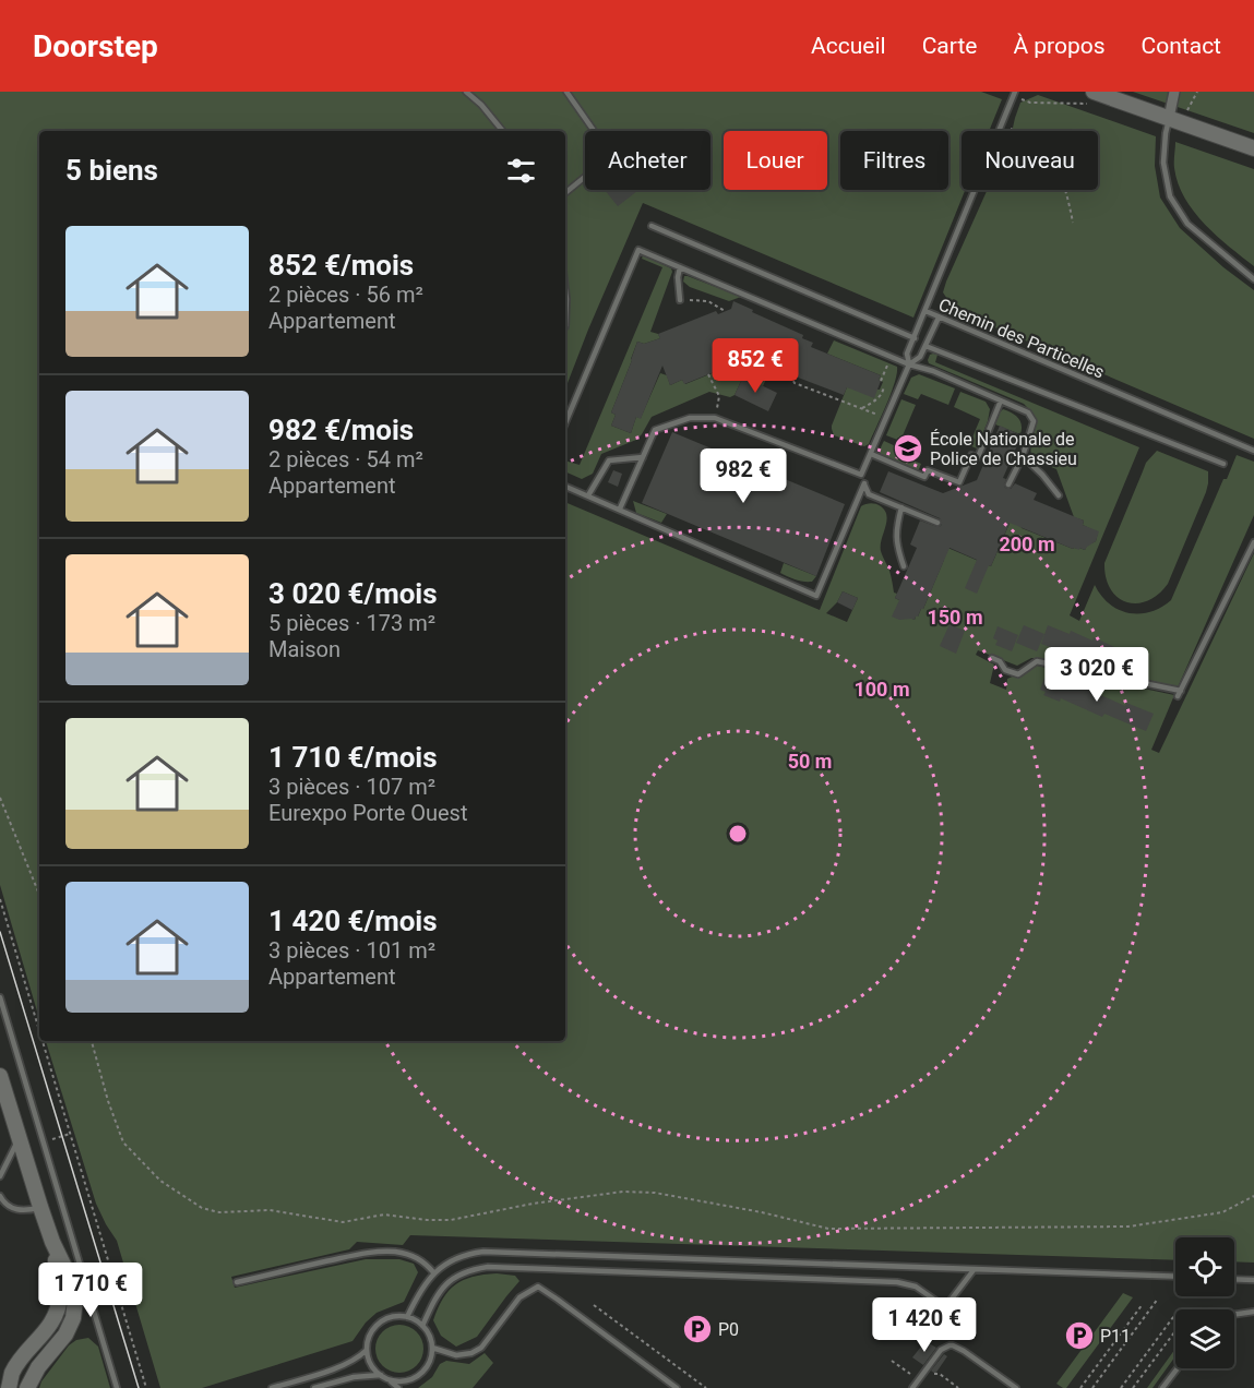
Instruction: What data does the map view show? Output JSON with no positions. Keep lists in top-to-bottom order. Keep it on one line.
{"streets":{"lane":["Chemin des Particelles"]},"places":{"school or university":["École Nationale de Police de Chassieu"],"parking":["P0","P11"]},"page":{"header":"Doorstep","nav":["Accueil","Carte","À propos","Contact"],"chip":["Acheter","Louer","Filtres","Nouveau"],"heading":"5 biens","list":[{"name":"852 €/mois","note":"2 pièces · 56 m² · Appartement"},{"name":"982 €/mois","note":"2 pièces · 54 m² · Appartement"},{"name":"3 020 €/mois","note":"5 pièces · 173 m² · Maison"},{"name":"1 710 €/mois","note":"3 pièces · 107 m² · Eurexpo Porte Ouest"},{"name":"1 420 €/mois","note":"3 pièces · 101 m² · Appartement"}],"price":["852 €","982 €","3 020 €","1 710 €","1 420 €"]},"rings":["200 m","150 m","100 m","50 m"]}
